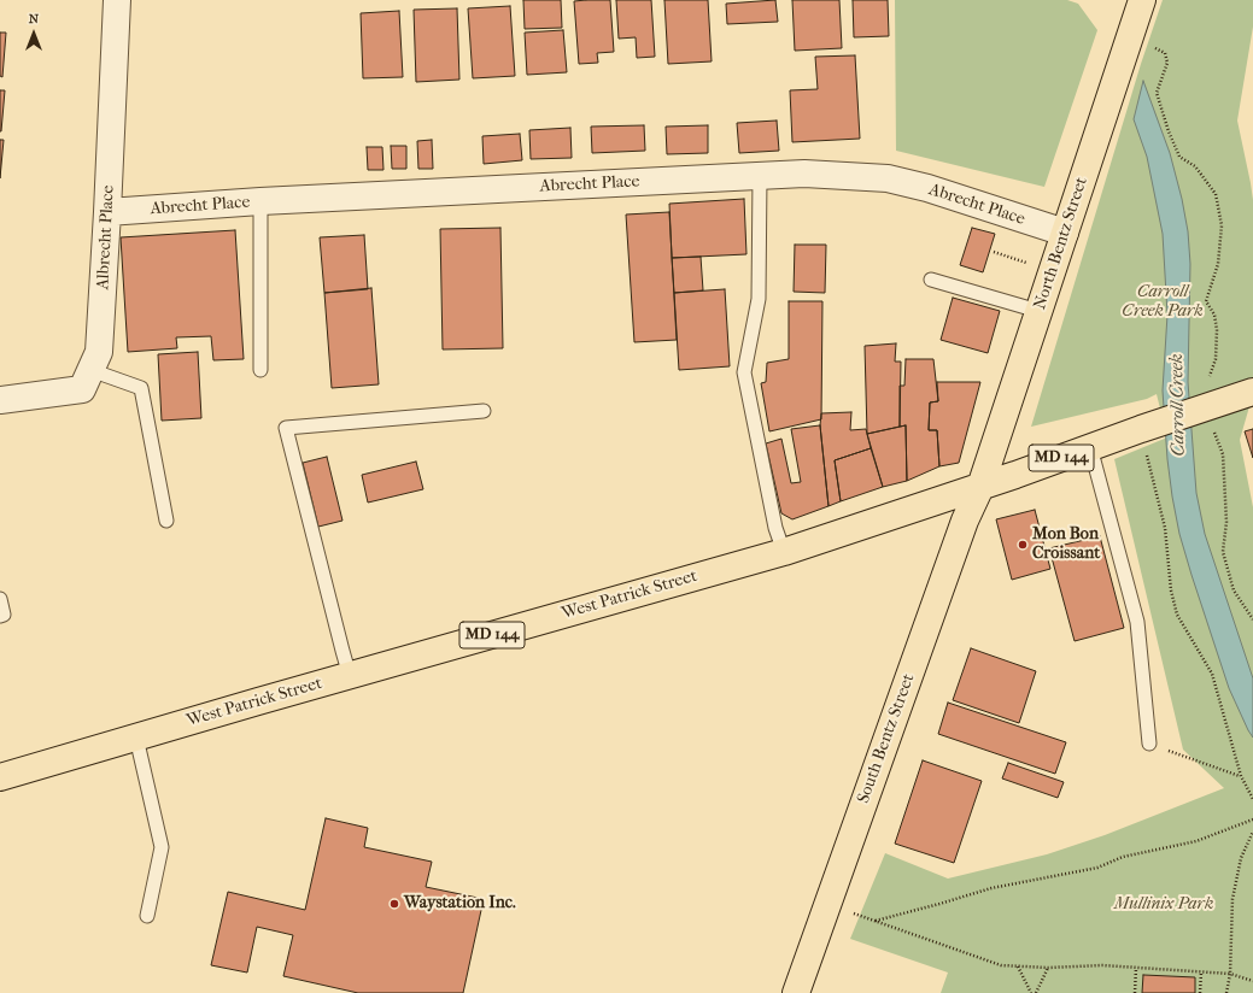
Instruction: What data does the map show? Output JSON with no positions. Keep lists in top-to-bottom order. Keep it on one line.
{"streets":{"main road":["North Bentz Street","MD 144","West Patrick Street","South Bentz Street"],"street":["Abrecht Place","Albrecht Place"]},"crossings":[["Abrecht Place","Albrecht Place"],["Abrecht Place","North Bentz Street"],["North Bentz Street","West Patrick Street"],["North Bentz Street","South Bentz Street"],["West Patrick Street","South Bentz Street"]],"water":["Carroll Creek"],"parks":["Carroll Creek Park","Mullinix Park"],"places":["Mon Bon Croissant","Waystation Inc."],"north":"top"}
